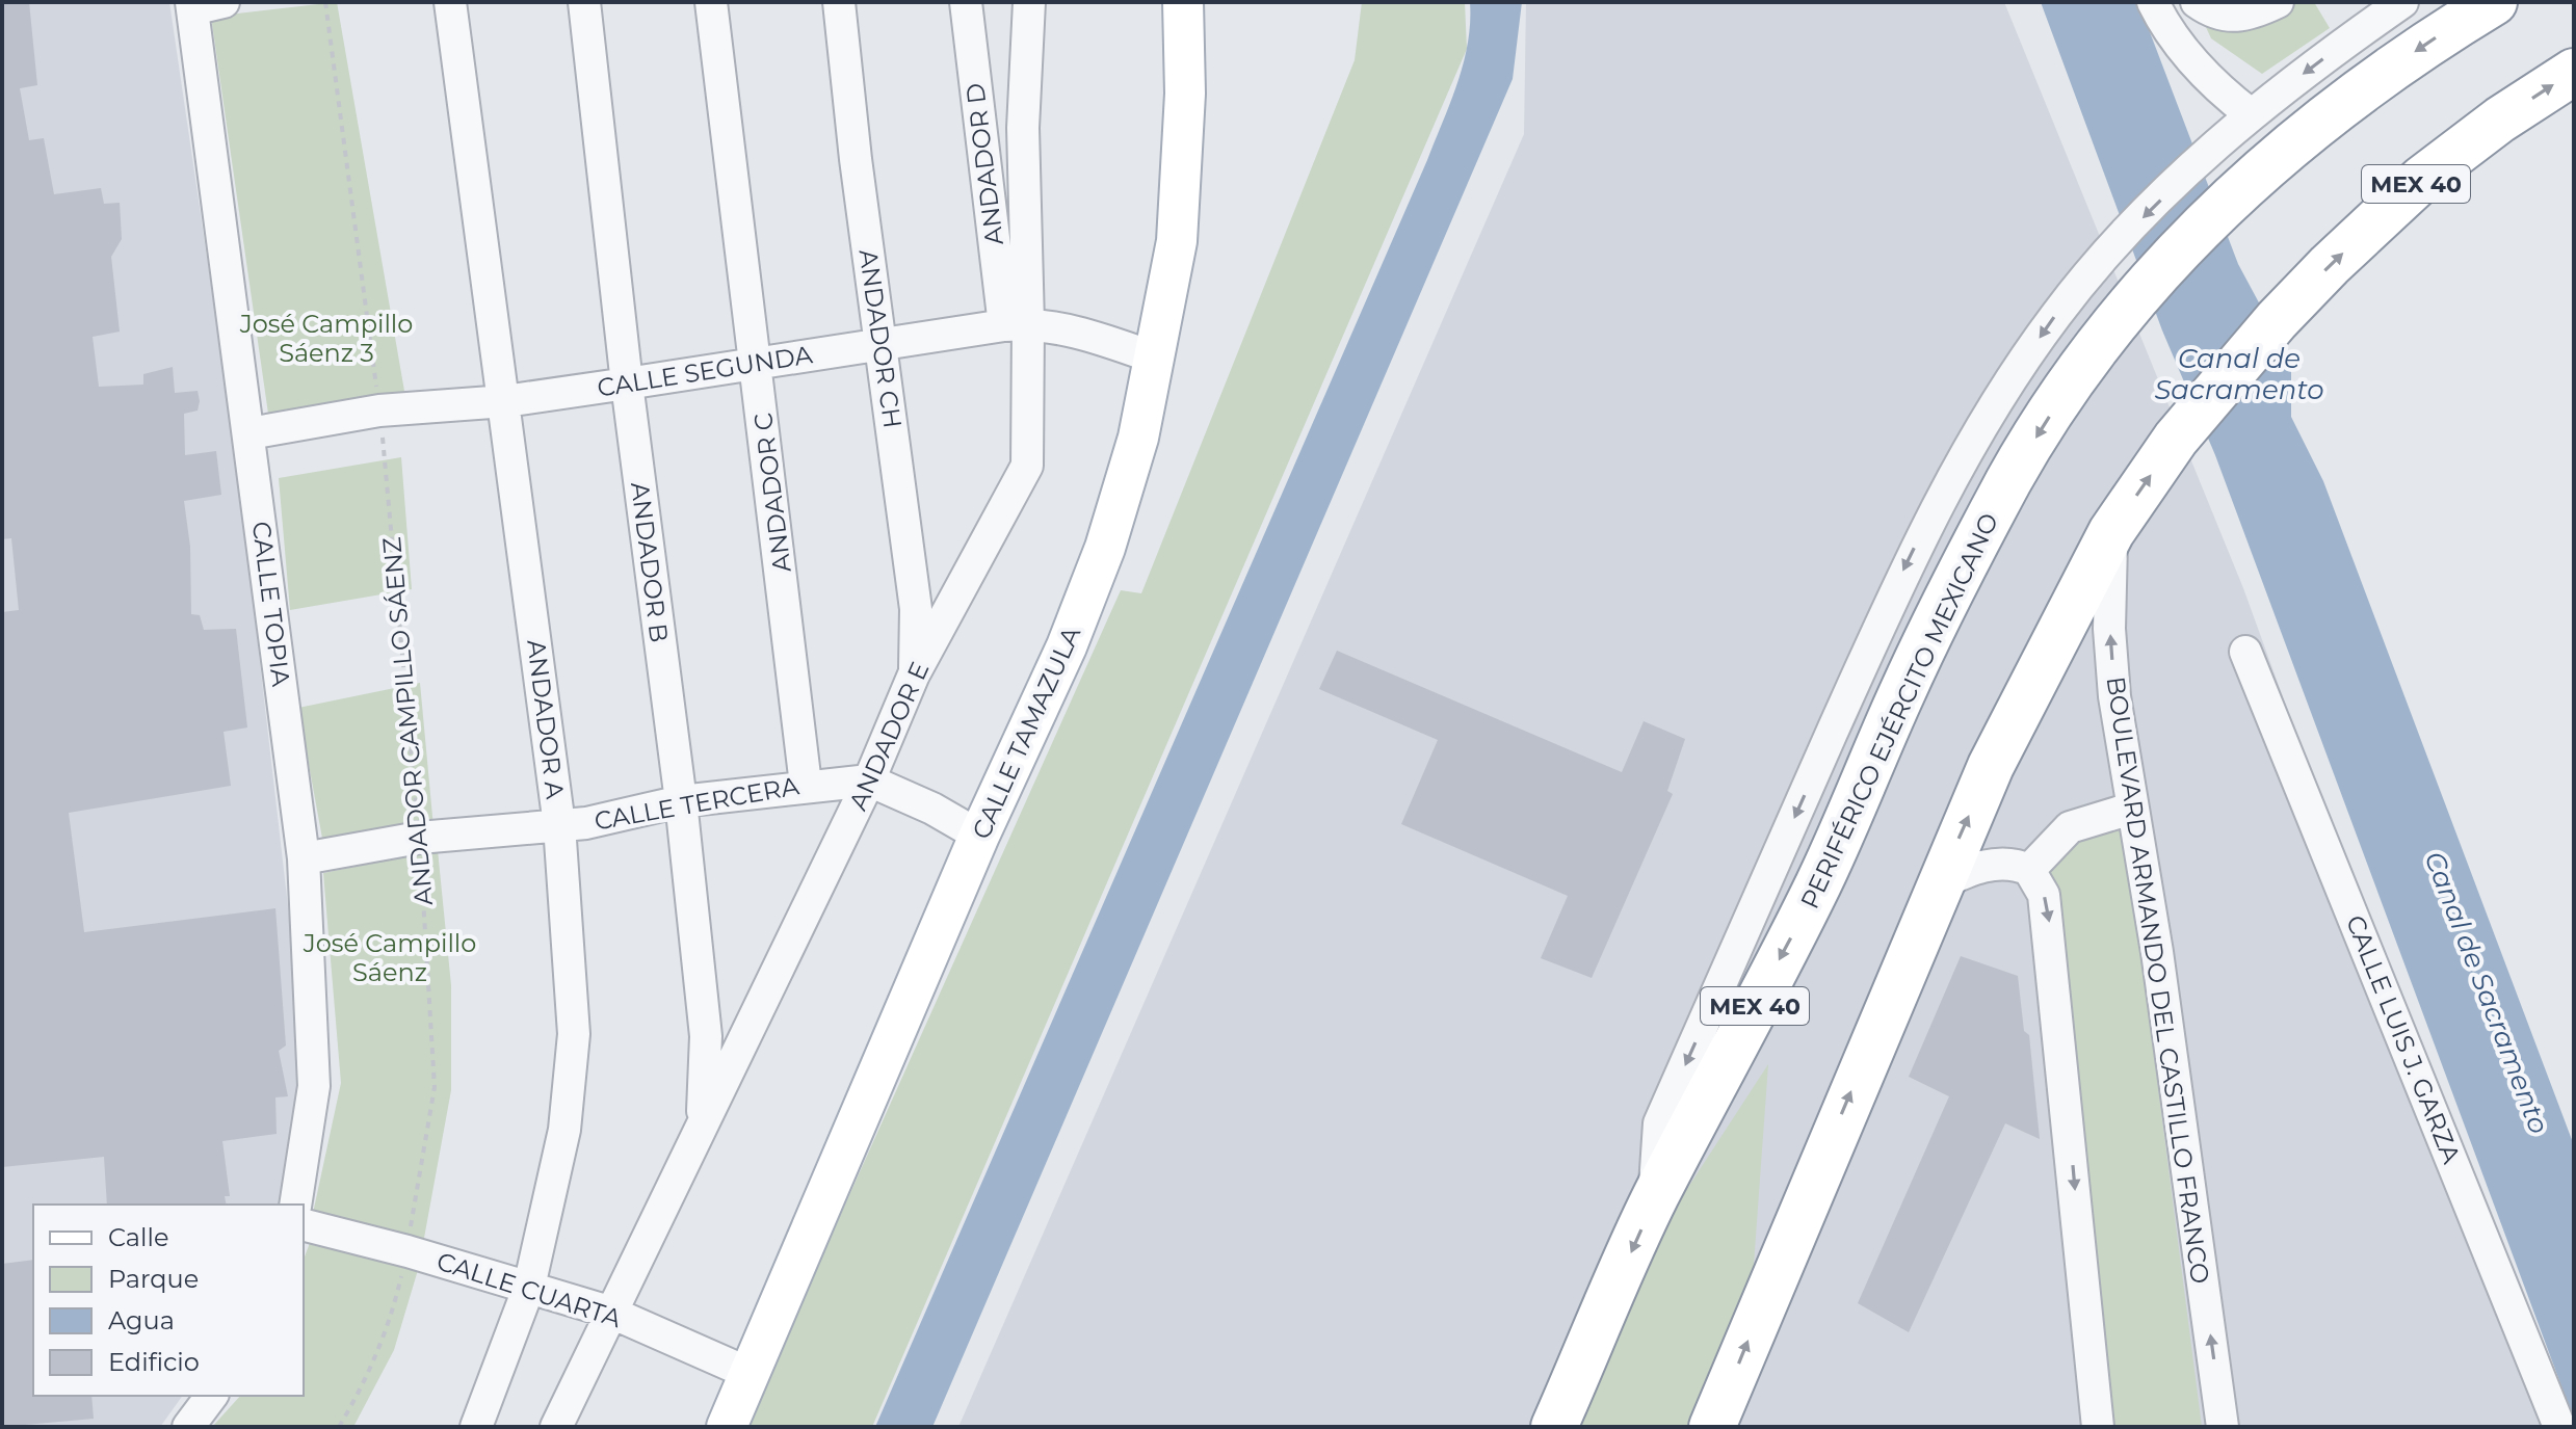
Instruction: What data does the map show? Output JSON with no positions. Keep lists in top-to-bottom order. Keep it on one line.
{"streets":{"highway":["MEX 40","PERIFÉRICO EJÉRCITO MEXICANO"],"main road":["CALLE TAMAZULA"],"street":["ANDADOR D","ANDADOR CH","CALLE SEGUNDA","ANDADOR C","ANDADOR B","CALLE TOPIA","ANDADOR A","ANDADOR E","CALLE TERCERA","BOULEVARD ARMANDO DEL CASTILLO FRANCO","CALLE LUIS J. GARZA","CALLE CUARTA"],"path":["ANDADOR CAMPILLO SÁENZ"]},"crossings":[["ANDADOR D","CALLE SEGUNDA"],["ANDADOR D","ANDADOR E"],["MEX 40","BOULEVARD ARMANDO DEL CASTILLO FRANCO"],["ANDADOR CH","CALLE SEGUNDA"],["ANDADOR CH","ANDADOR E"],["CALLE SEGUNDA","ANDADOR C"],["CALLE SEGUNDA","ANDADOR B"],["CALLE SEGUNDA","CALLE TOPIA"],["CALLE SEGUNDA","ANDADOR A"],["CALLE SEGUNDA","ANDADOR CAMPILLO SÁENZ"],["CALLE SEGUNDA","CALLE TAMAZULA"],["CALLE SEGUNDA","ANDADOR E"],["ANDADOR C","CALLE TERCERA"],["ANDADOR B","ANDADOR E"],["ANDADOR B","CALLE TERCERA"],["CALLE TOPIA","CALLE TERCERA"],["ANDADOR A","CALLE TERCERA"],["ANDADOR A","CALLE CUARTA"],["ANDADOR CAMPILLO SÁENZ","CALLE TERCERA"],["ANDADOR CAMPILLO SÁENZ","CALLE CUARTA"],["CALLE TAMAZULA","CALLE TERCERA"],["CALLE TAMAZULA","CALLE CUARTA"],["ANDADOR E","CALLE TERCERA"],["ANDADOR E","CALLE CUARTA"]],"water":["Canal de Sacramento"],"parks":["José Campillo Sáenz 3","José Campillo Sáenz"],"legend":["Calle","Parque","Agua","Edificio"]}
